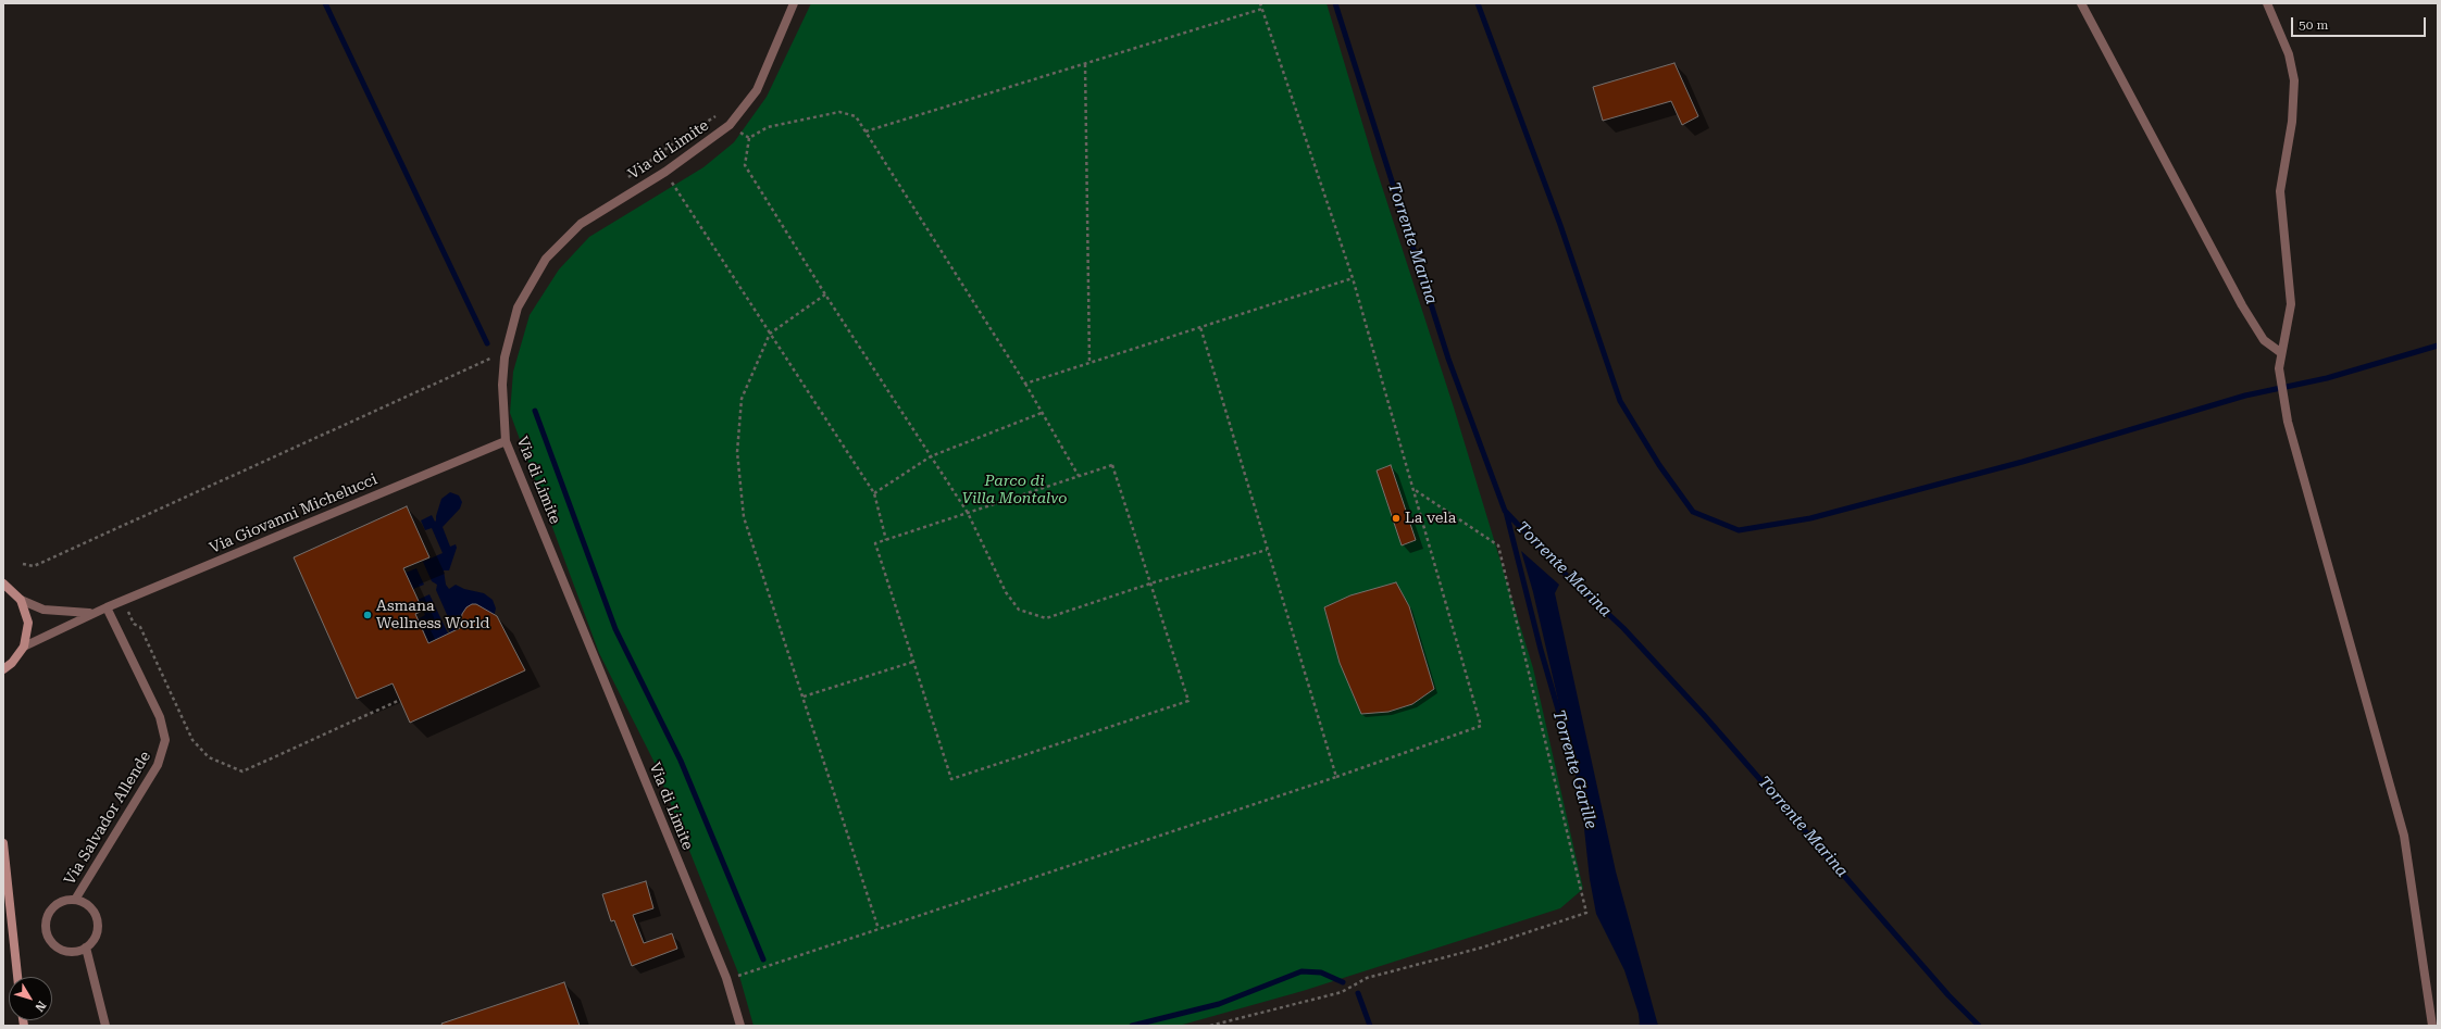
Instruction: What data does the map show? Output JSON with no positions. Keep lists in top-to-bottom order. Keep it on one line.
{"streets":{"street":["Via di Limite","Via Giovanni Michelucci","Via Salvador Allende"]},"crossings":[["Via di Limite","Via Giovanni Michelucci"],["Via Giovanni Michelucci","Via Salvador Allende"]],"water":["Torrente Marina","Torrente Garille"],"parks":["Parco di Villa Montalvo"],"places":["La vela","Asmana Wellness World"],"scale_bar":"50 m","north":"bottom right"}
